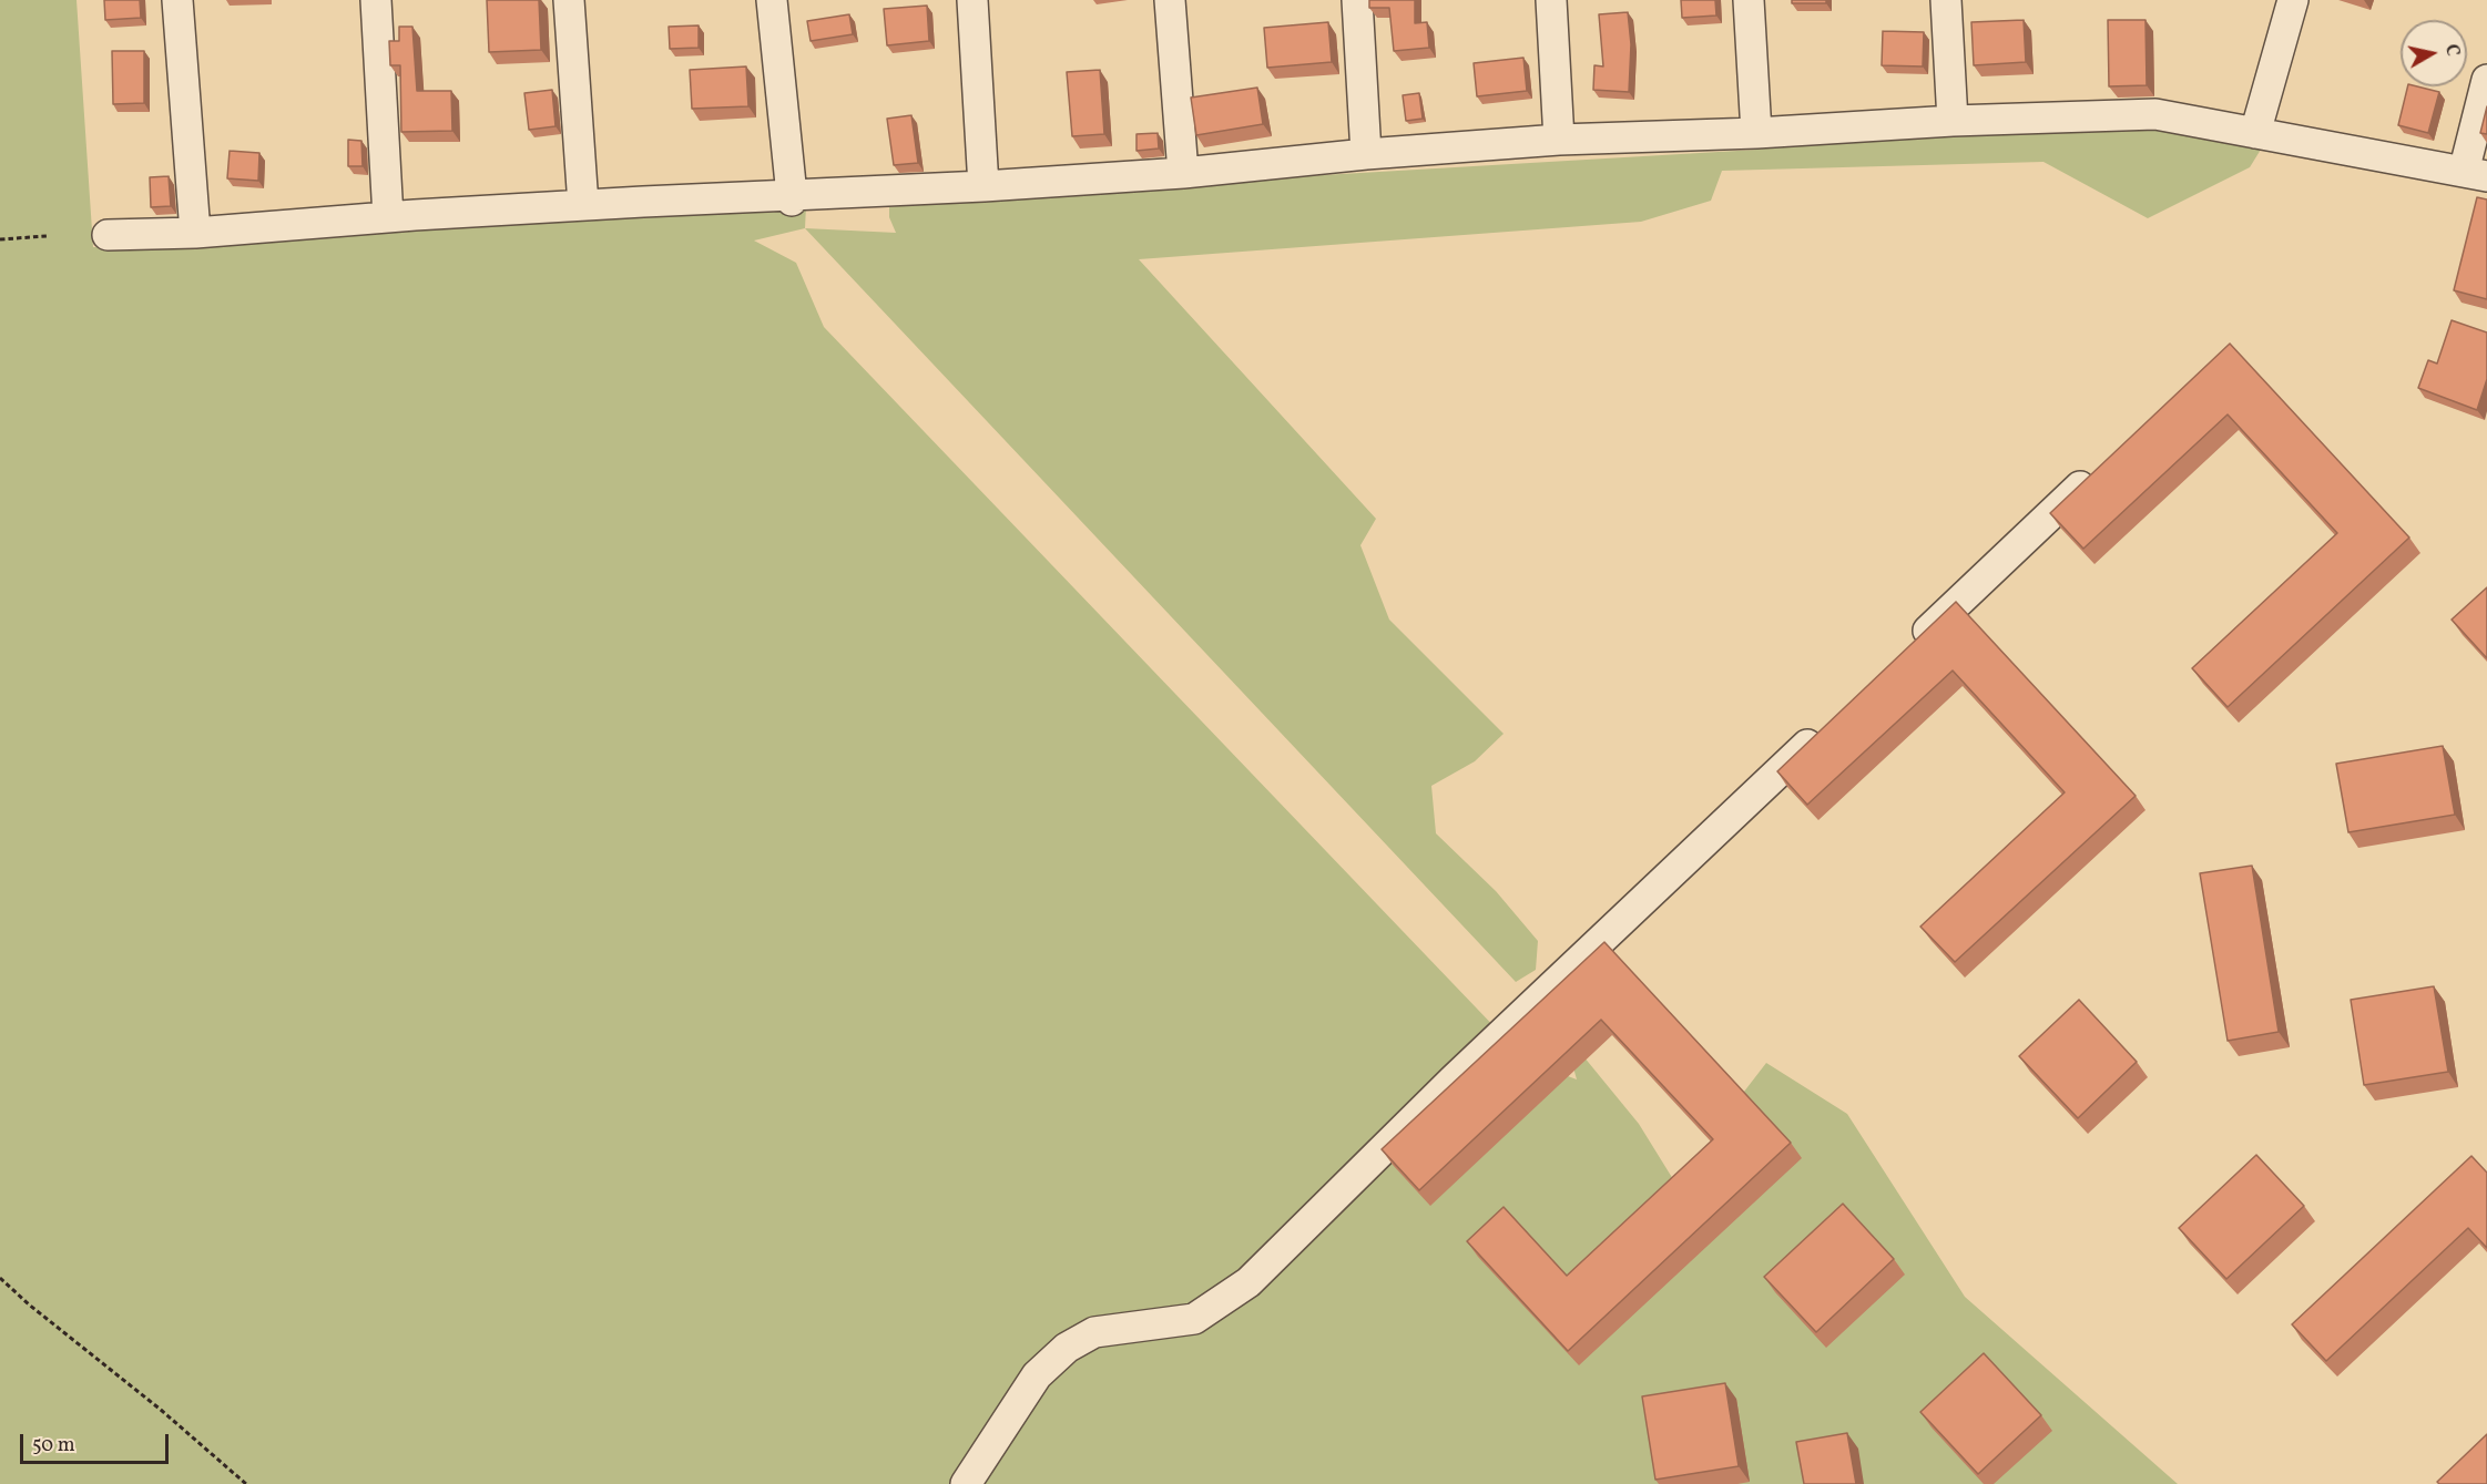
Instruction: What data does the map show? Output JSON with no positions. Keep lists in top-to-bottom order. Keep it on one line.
{"scale_bar":"50 m","north":"right"}
